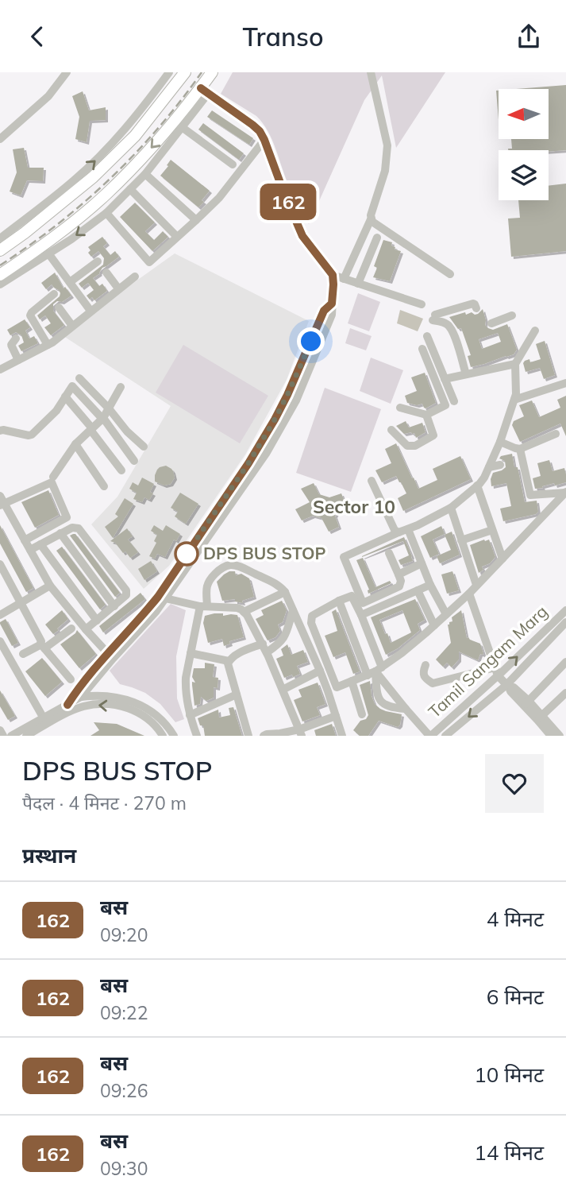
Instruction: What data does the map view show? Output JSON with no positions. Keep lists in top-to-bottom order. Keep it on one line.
{"streets":{"street":["Tamil Sangam Marg"]},"districts":["Sector 10"],"places":["DPS BUS STOP"],"lines":["bus line 162"],"north":"left","page":{"header":"Transo","on_map":"162","heading":[["DPS BUS STOP","पैदल · 4 मिनट · 270 m"],"प्रस्थान"],"list":[{"mark":"162","name":"बस","note":"09:20","value":"4 मिनट"},{"mark":"162","name":"बस","note":"09:22","value":"6 मिनट"},{"mark":"162","name":"बस","note":"09:26","value":"10 मिनट"},{"mark":"162","name":"बस","note":"09:30","value":"14 मिनट"}]}}
